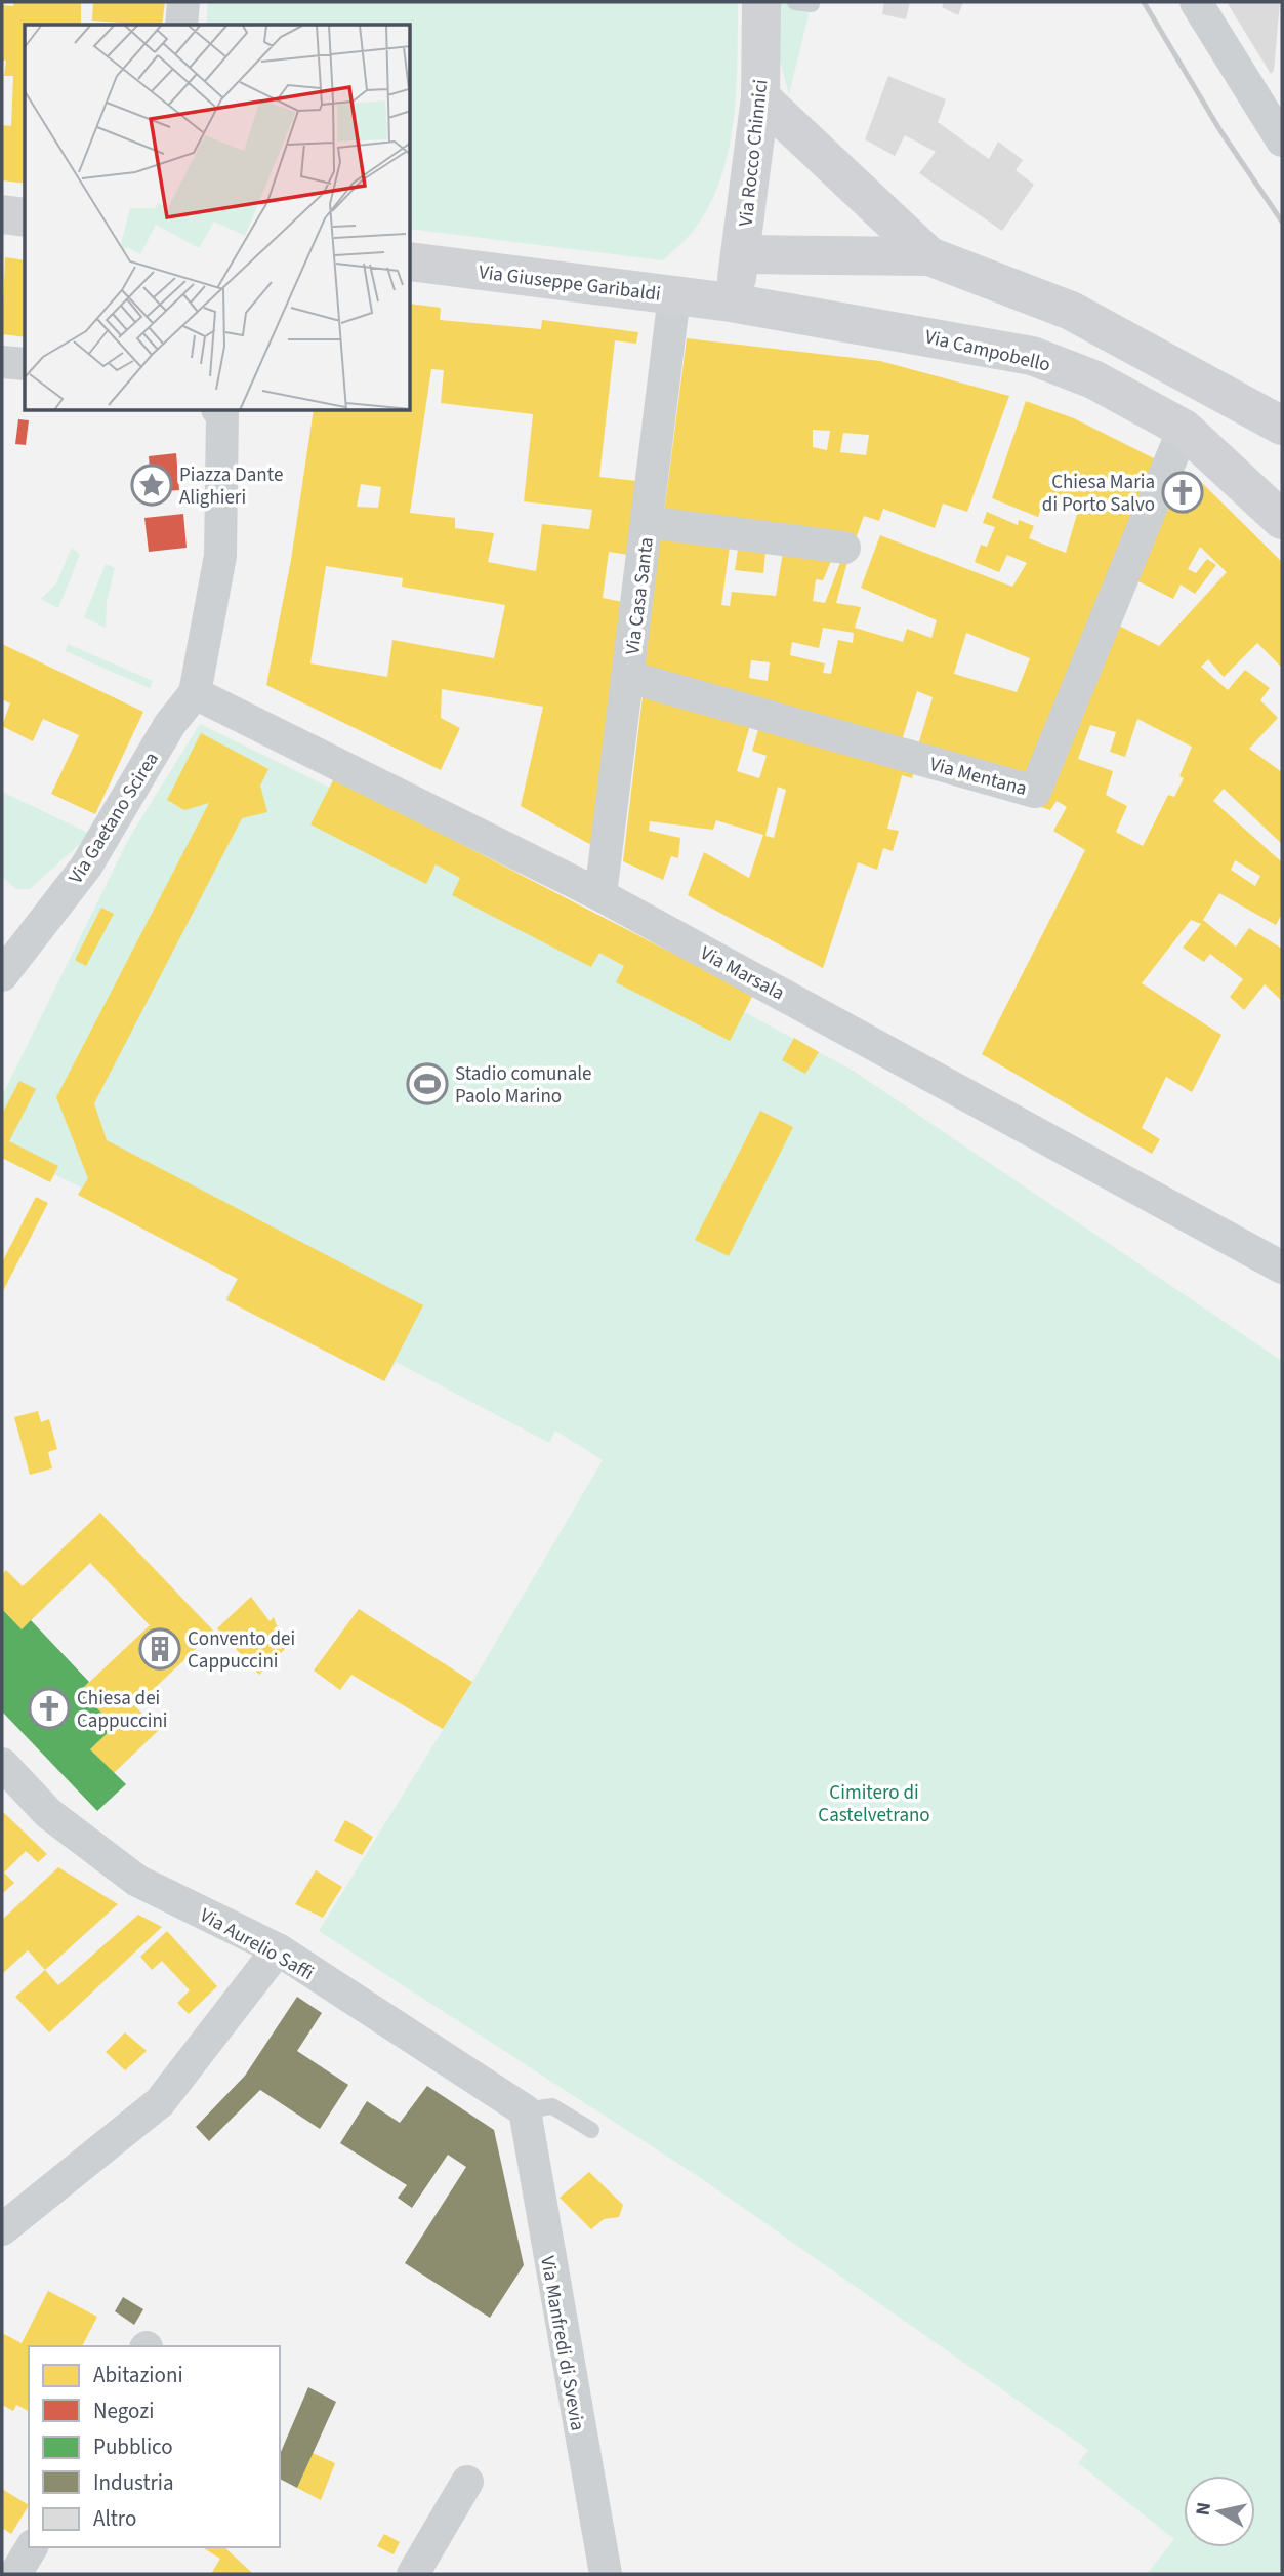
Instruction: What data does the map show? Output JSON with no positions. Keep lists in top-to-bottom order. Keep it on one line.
{"streets":{"main road":["Via Rocco Chinnici","Via Giuseppe Garibaldi","Via Campobello"],"street":["Via Casa Santa","Via Mentana","Via Gaetano Scirea","Via Marsala","Via Aurelio Saffi","Via Manfredi di Svevia"]},"crossings":[["Via Rocco Chinnici","Via Giuseppe Garibaldi"],["Via Rocco Chinnici","Via Campobello"],["Via Giuseppe Garibaldi","Via Campobello"],["Via Giuseppe Garibaldi","Via Casa Santa"],["Via Campobello","Via Mentana"],["Via Casa Santa","Via Mentana"],["Via Casa Santa","Via Marsala"],["Via Gaetano Scirea","Via Marsala"],["Via Aurelio Saffi","Via Manfredi di Svevia"]],"parks":["Cimitero di Castelvetrano"],"places":{"place":["Piazza Dante Alighieri"],"church":["Chiesa Maria di Porto Salvo","Chiesa dei Cappuccini"],"sports":["Stadio comunale Paolo Marino"],"building":["Convento dei Cappuccini"]},"legend":["Abitazioni","Negozi","Pubblico","Industria","Altro"],"north":"left"}
